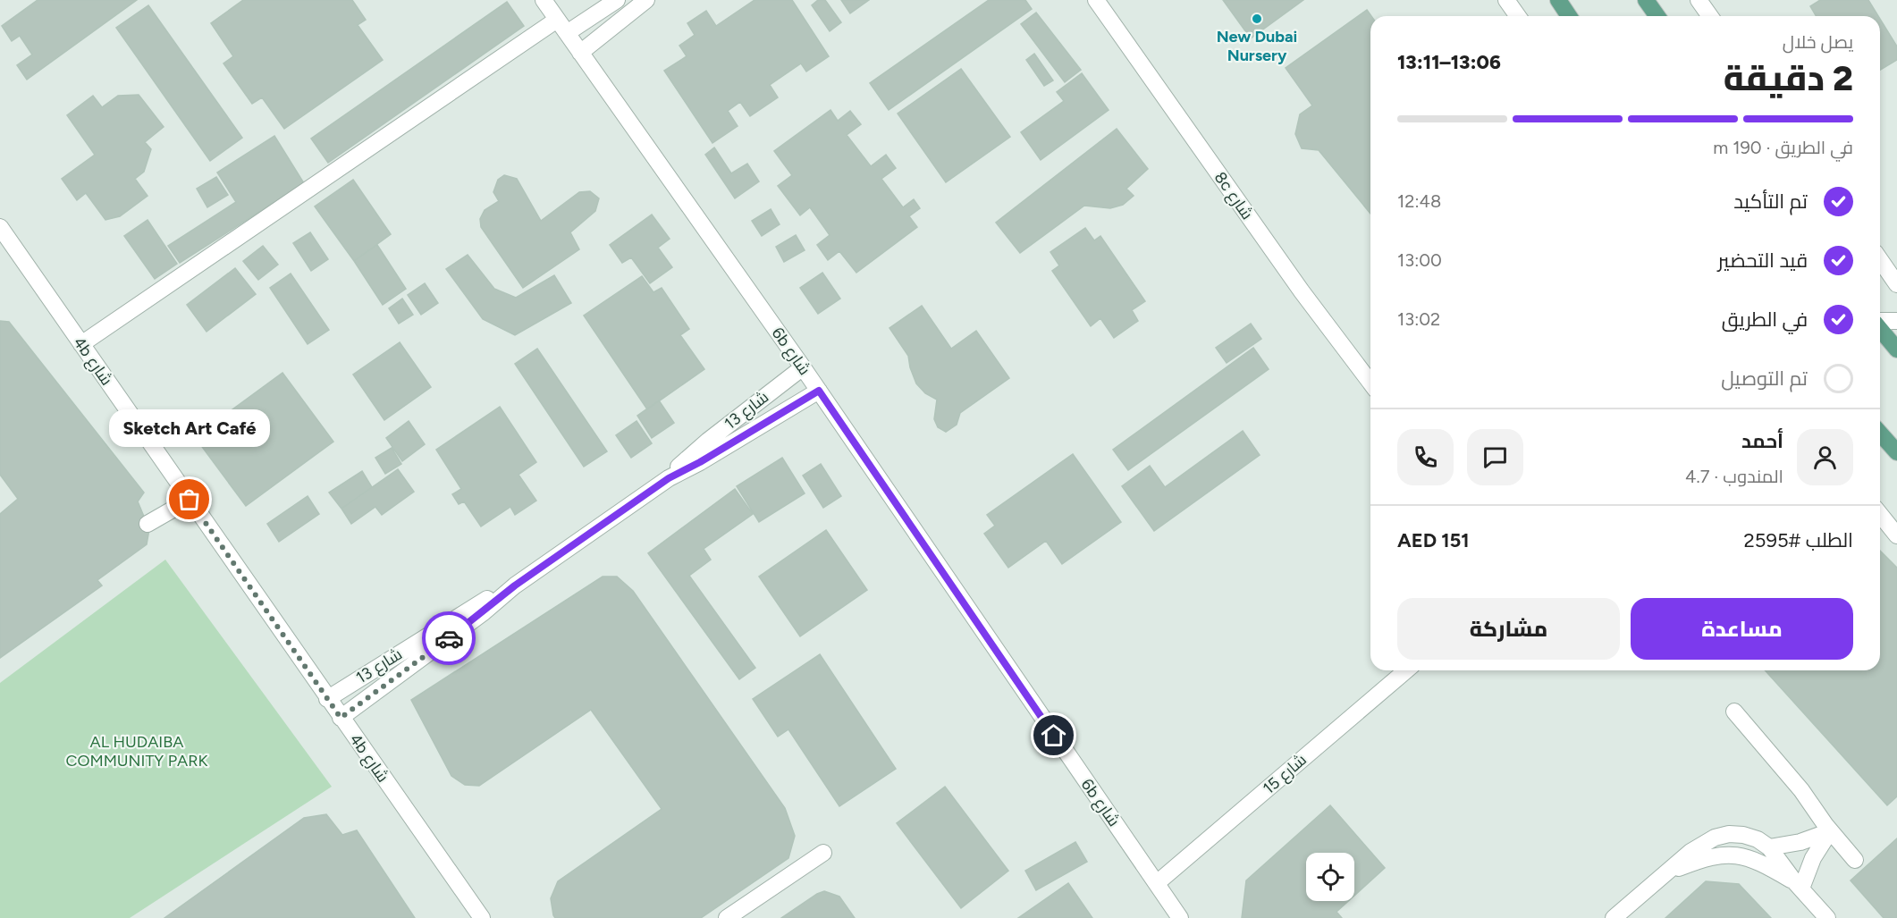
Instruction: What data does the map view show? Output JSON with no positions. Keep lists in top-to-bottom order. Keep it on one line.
{"streets":{"street":["8c شارع","6b شارع","4b شارع","شارع 13","شارع 15"]},"crossings":[["6b شارع","شارع 13"],["6b شارع","شارع 15"],["4b شارع","شارع 13"]],"parks":["AL HUDAIBA COMMUNITY PARK"],"places":["New Dubai Nursery","Sketch Art Café"],"page":{"heading":["2 دقيقة","يصل خلال","13:06–13:11"],"panel":["أحمد","المندوب · 4.7","الطلب #2595","AED 151"],"bar":"في الطريق · 190 m","list":[["تم التأكيد","12:48"],["قيد التحضير","13:00"],["في الطريق","13:02"],"تم التوصيل"],"bubble":"Sketch Art Café","buttons":["مساعدة","مشاركة"]}}
